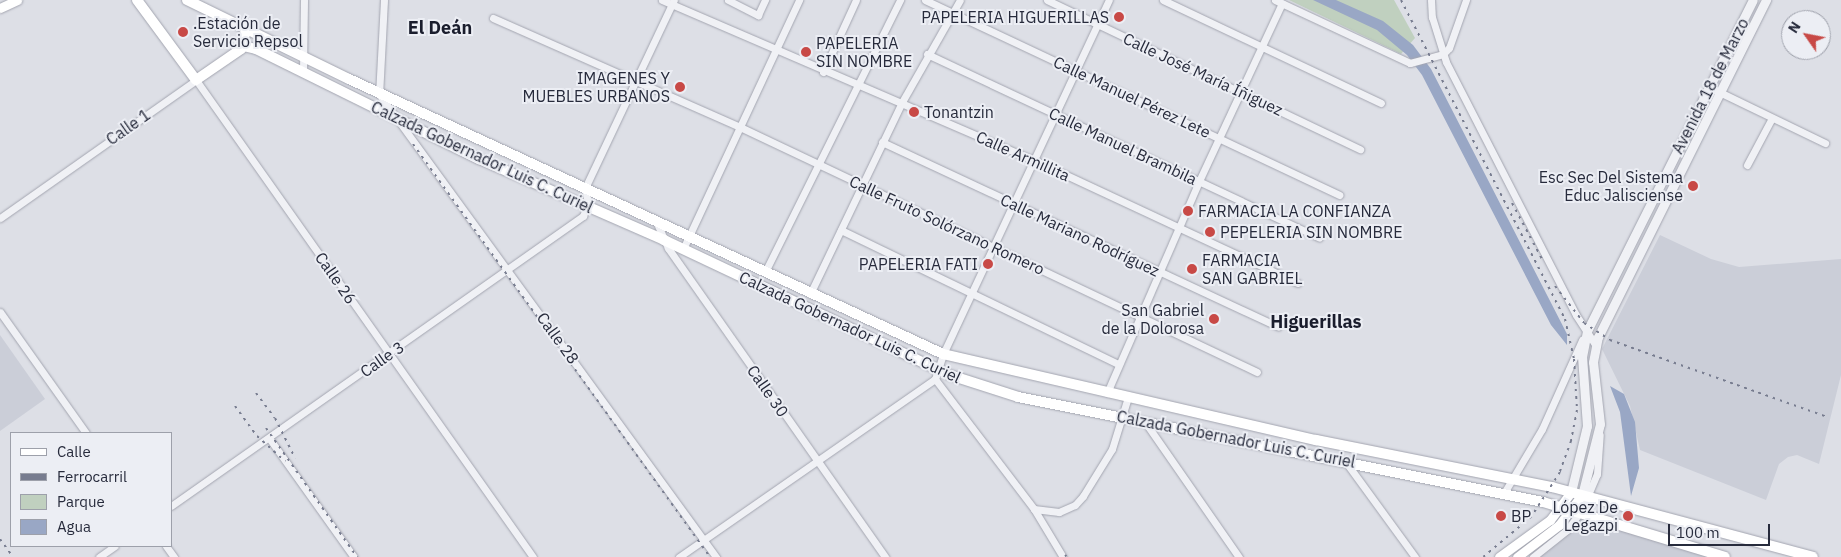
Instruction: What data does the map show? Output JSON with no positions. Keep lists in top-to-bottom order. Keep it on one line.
{"streets":{"main road":["Avenida 18 de Marzo","Calle 1","Calzada Gobernador Luis C. Curiel","Calle 26"],"street":["Calle José María Íñiguez","Calle Manuel Pérez Lete","Calle Manuel Brambila","Calle Armillita","Calle Fruto Solórzano Romero","Calle Mariano Rodríguez","Calle 28","Calle 3","Calle 30"]},"crossings":[["Avenida 18 de Marzo","Calzada Gobernador Luis C. Curiel"],["Calle 1","Calzada Gobernador Luis C. Curiel"],["Calle 1","Calle 26"],["Calzada Gobernador Luis C. Curiel","Calle 28"],["Calzada Gobernador Luis C. Curiel","Calle 3"],["Calzada Gobernador Luis C. Curiel","Calle 30"],["Calle 26","Calle 3"],["Calle 28","Calle 3"]],"districts":["El Deán","Higuerillas"],"places":["PAPELERIA HIGUERILLAS",".Estación de Servicio Repsol","PAPELERIA SIN NOMBRE","IMAGENES Y MUEBLES URBANOS","Tonantzin","Esc Sec Del Sistema Educ Jalisciense","FARMACIA LA CONFIANZA","PEPELERIA SIN NOMBRE","PAPELERIA FATI","FARMACIA SAN GABRIEL","San Gabriel de la Dolorosa","BP","López De Legazpi"],"legend":["Calle","Ferrocarril","Parque","Agua"],"scale_bar":"100 m","north":"top left"}
